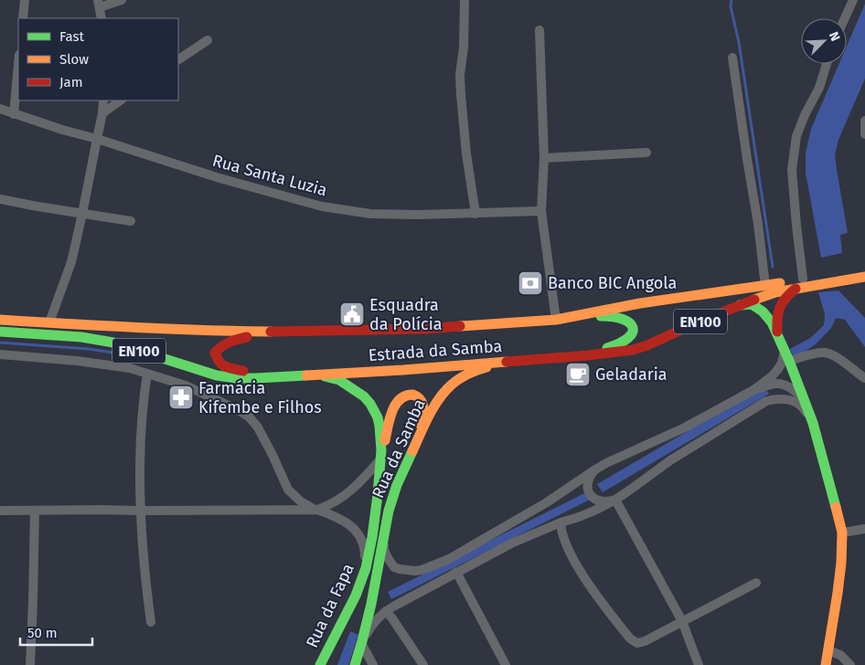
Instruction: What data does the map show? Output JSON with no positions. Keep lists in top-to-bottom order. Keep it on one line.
{"streets":{"main road":["EN100","Estrada da Samba","Rua da Samba","Rua da Fapa"],"street":["Rua Santa Luzia"]},"crossings":[["Estrada da Samba","Rua da Samba"],["Estrada da Samba","Rua da Fapa"]],"places":{"bank":["Banco BIC Angola"],"public building":["Esquadra da Polícia"],"cafe":["Geladaria"],"pharmacy":["Farmácia Kifembe e Filhos"]},"legend":["Fast","Slow","Jam"],"scale_bar":"50 m","north":"top right"}
